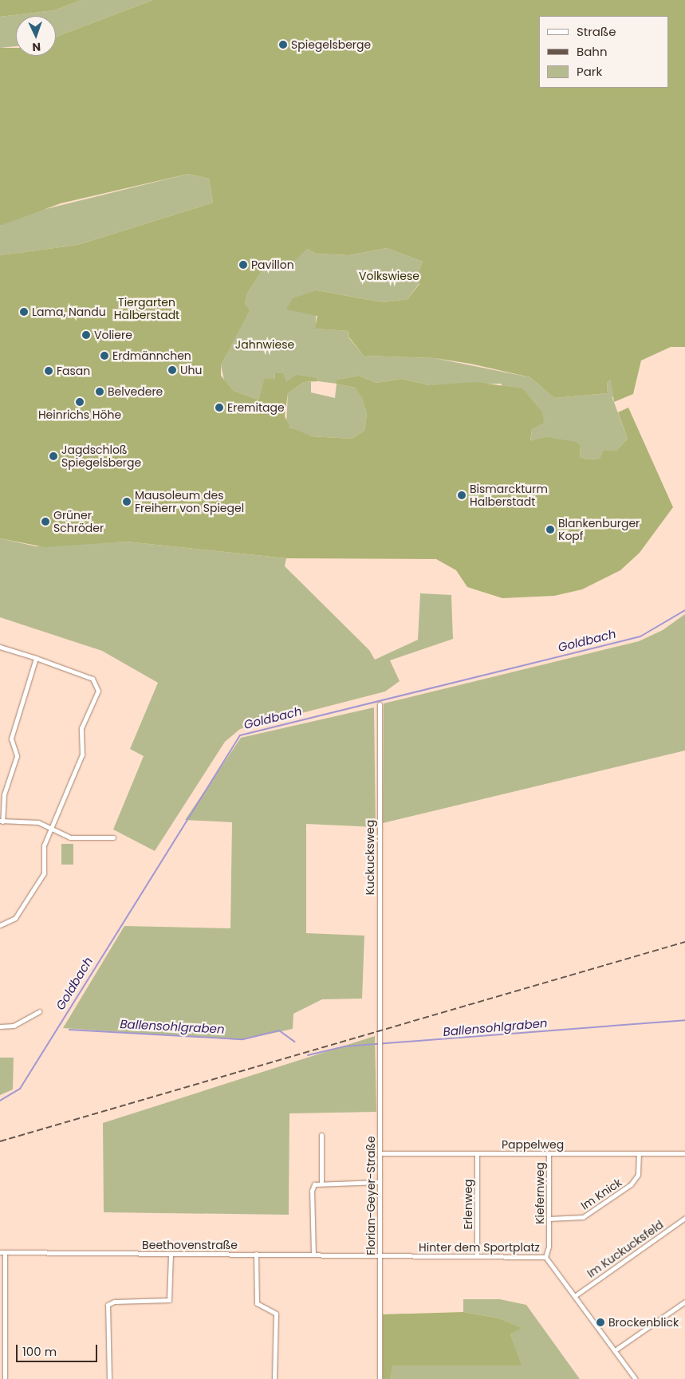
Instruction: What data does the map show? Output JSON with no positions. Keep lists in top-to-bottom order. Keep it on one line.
{"streets":{"street":["Kuckucksweg","Pappelweg","Kiefernweg","Im Knick","Florian-Geyer-Straße","Erlenweg","Beethovenstraße","Hinter dem Sportplatz","Im Kuckucksfeld"]},"crossings":[["Kuckucksweg","Florian-Geyer-Straße"],["Pappelweg","Kiefernweg"],["Pappelweg","Im Knick"],["Pappelweg","Florian-Geyer-Straße"],["Pappelweg","Erlenweg"],["Kiefernweg","Im Knick"],["Kiefernweg","Hinter dem Sportplatz"],["Florian-Geyer-Straße","Beethovenstraße"],["Florian-Geyer-Straße","Hinter dem Sportplatz"],["Erlenweg","Hinter dem Sportplatz"],["Beethovenstraße","Hinter dem Sportplatz"],["Hinter dem Sportplatz","Im Kuckucksfeld"]],"water":["Goldbach","Ballensohlgraben"],"parks":["Volkswiese","Tiergarten Halberstadt","Jahnwiese"],"places":["Spiegelsberge","Pavillon","Lama, Nandu","Voliere","Erdmännchen","Uhu","Fasan","Belvedere","Heinrichs Höhe","Eremitage","Jagdschloß Spiegelsberge","Bismarckturm Halberstadt","Mausoleum des Freiherr von Spiegel","Grüner Schröder","Blankenburger Kopf","Brockenblick"],"legend":["Straße","Bahn","Park"],"scale_bar":"100 m","north":"bottom"}
